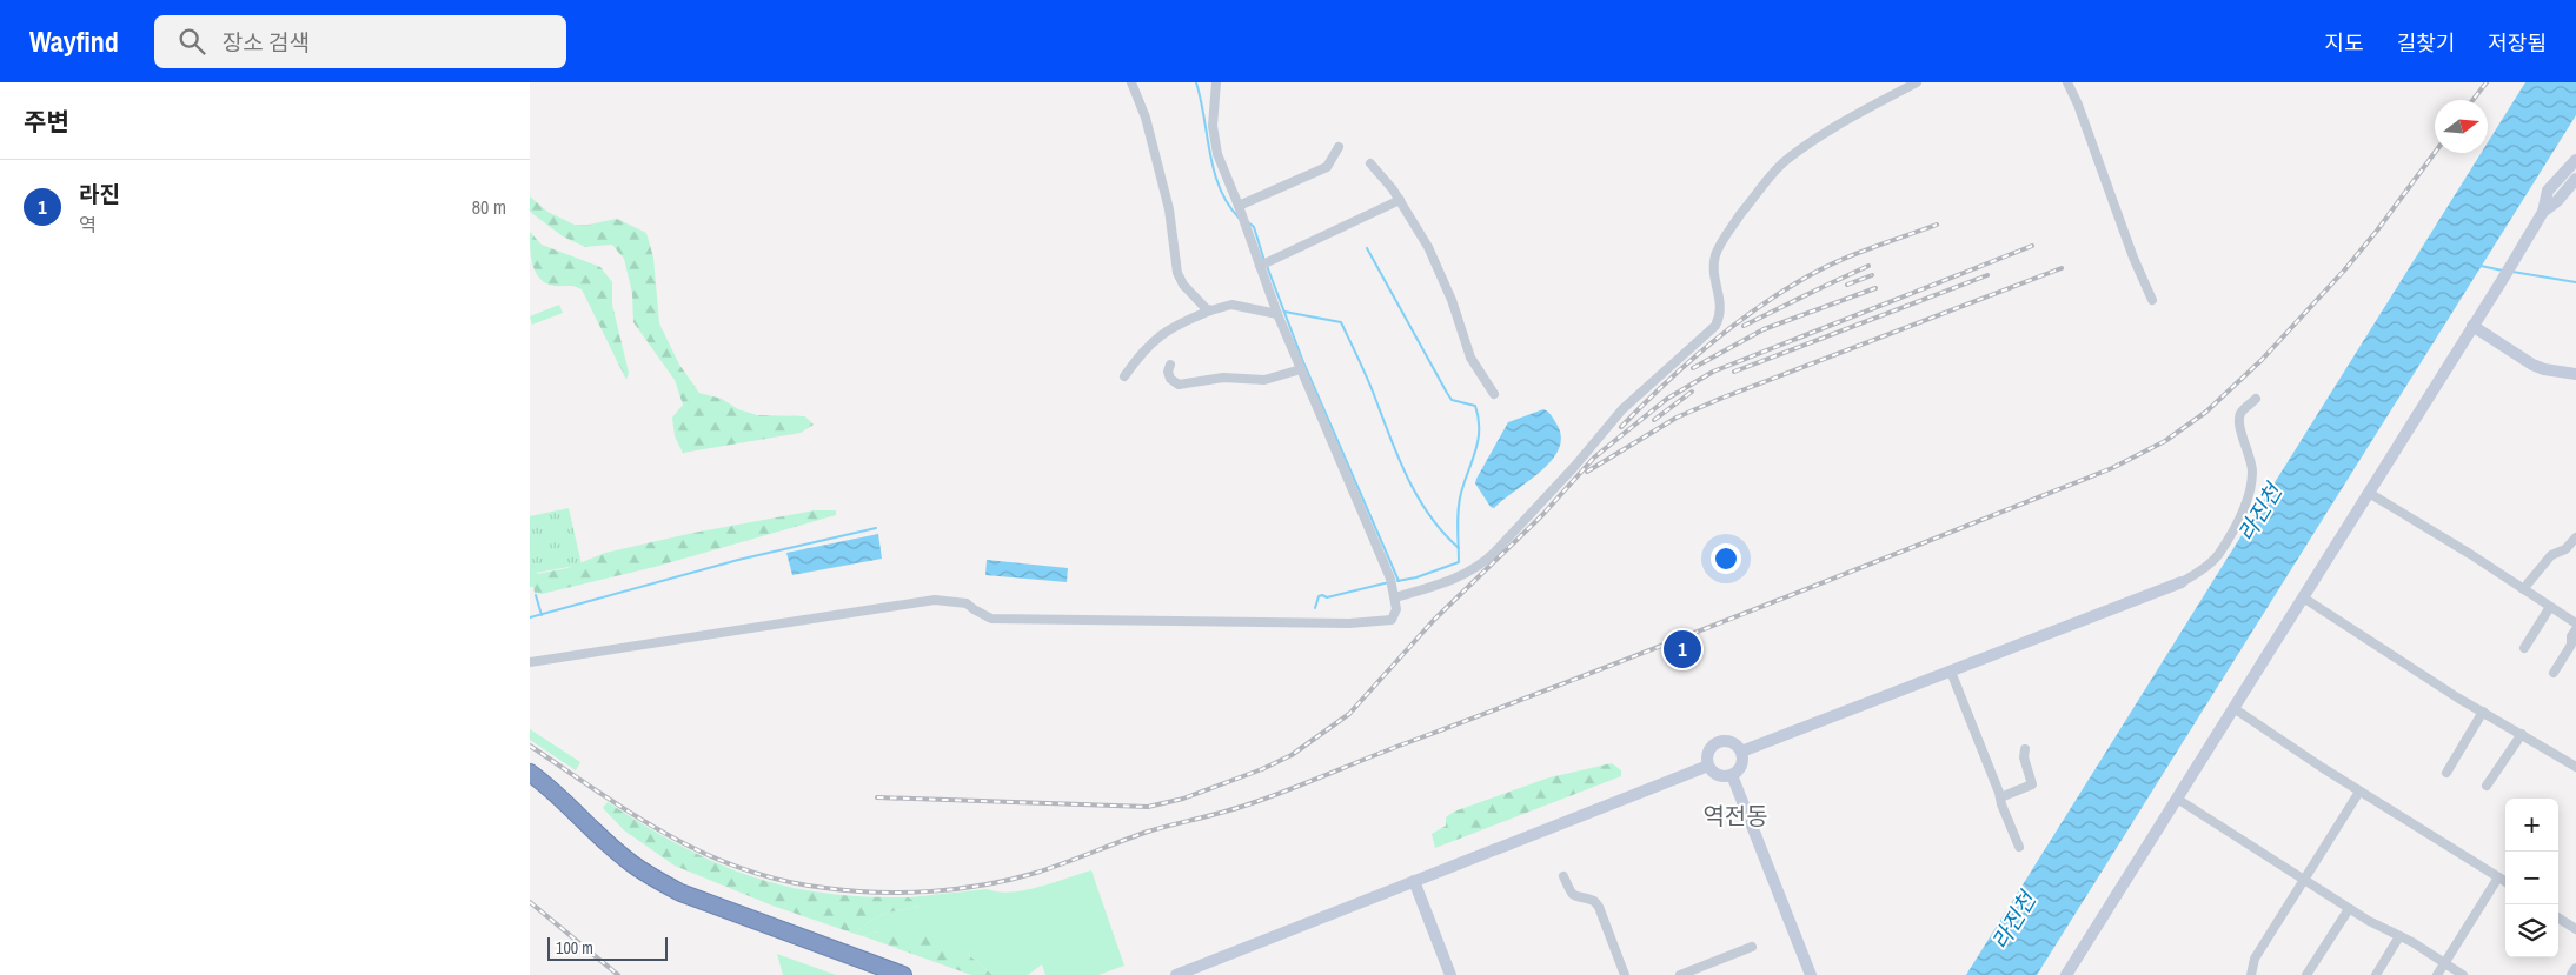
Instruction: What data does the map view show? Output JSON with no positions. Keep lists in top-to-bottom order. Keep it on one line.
{"districts":["역전동"],"water":["라진천"],"scale_bar":"100 m","north":"right","page":{"header":"Wayfind","search":"장소 검색","nav":["지도","길찾기","저장됨"],"heading":"주변","list":[{"mark":"1","name":"라진","note":"역","value":"80 m"}],"pins":"1","map_buttons":["+","−"],"scale":"100 m"}}
